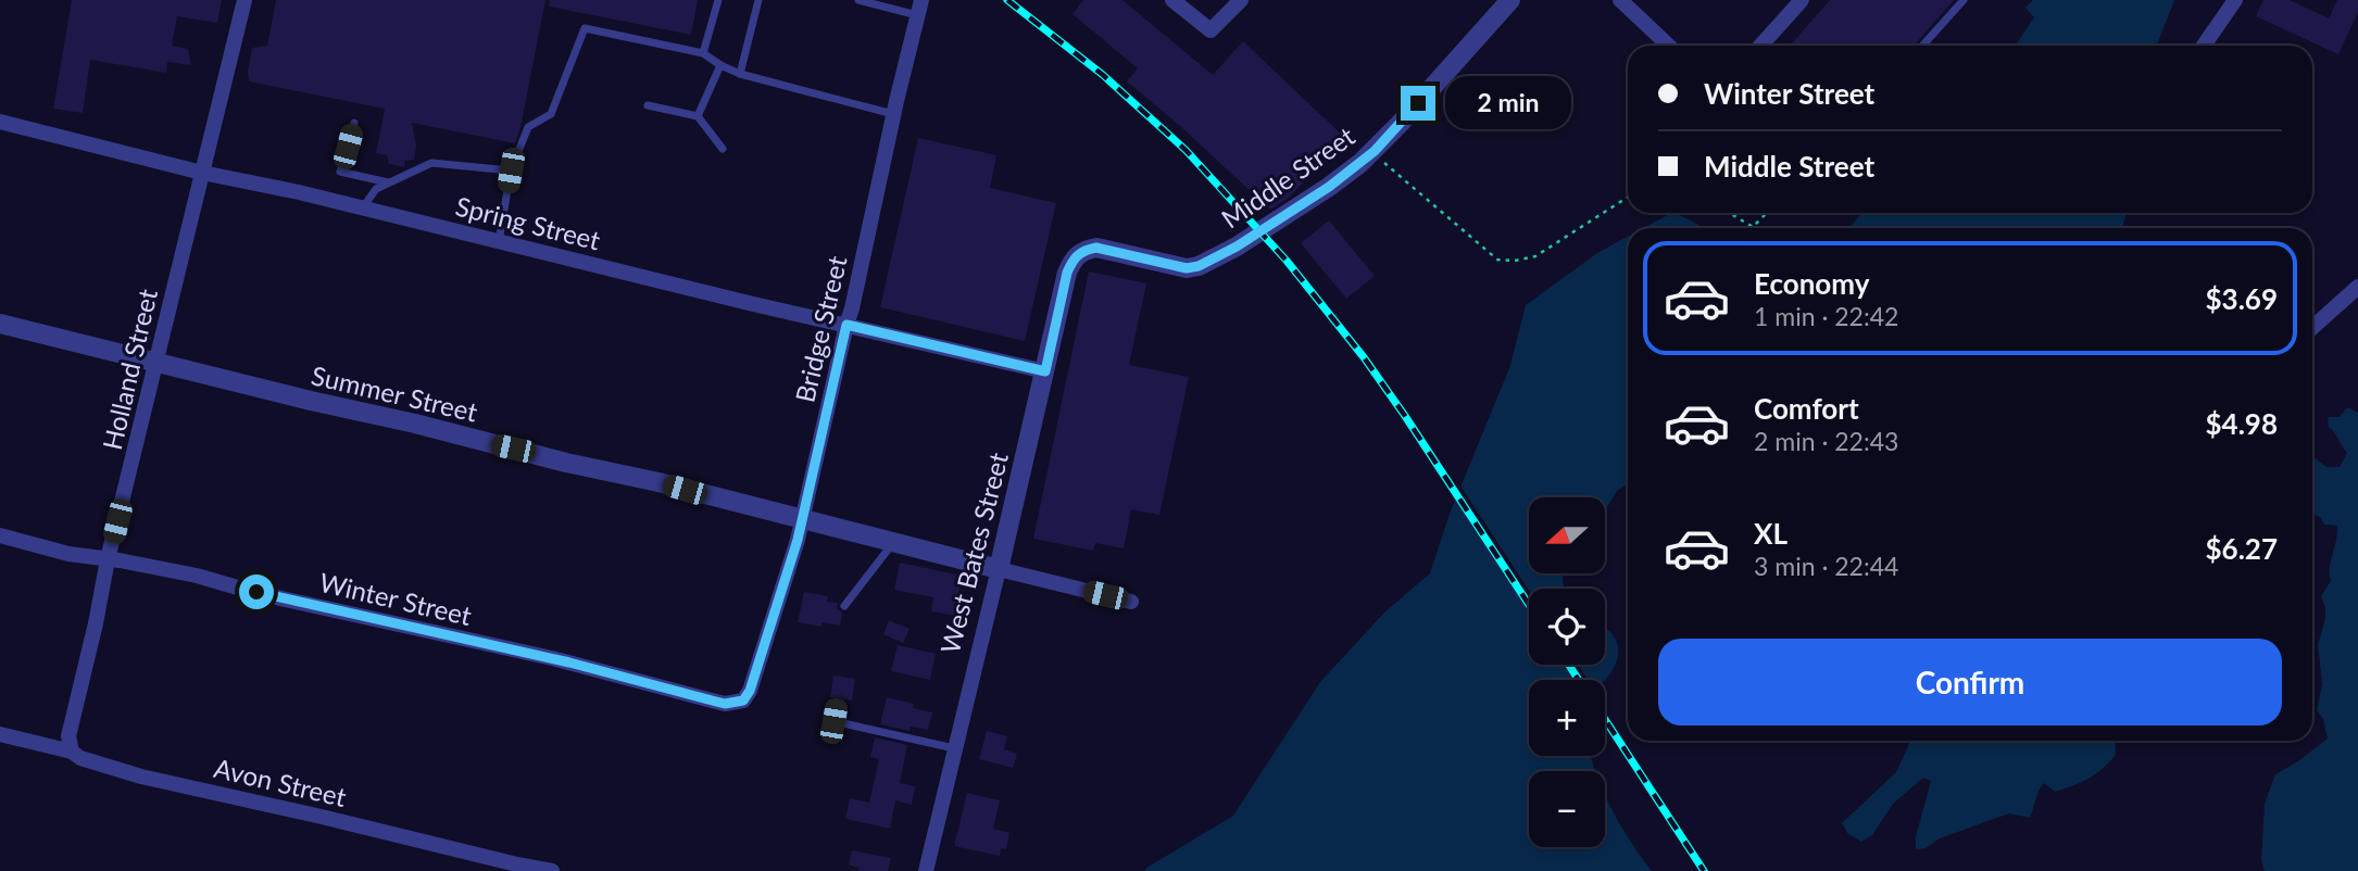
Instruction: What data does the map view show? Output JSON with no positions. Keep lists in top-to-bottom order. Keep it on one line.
{"streets":{"street":["Middle Street","Spring Street","Bridge Street","Holland Street","Summer Street","West Bates Street","Winter Street","Avon Street"]},"crossings":[["Middle Street","West Bates Street"],["Spring Street","Bridge Street"],["Spring Street","Holland Street"],["Spring Street","West Bates Street"],["Bridge Street","Summer Street"],["Bridge Street","Winter Street"],["Holland Street","Summer Street"],["Holland Street","Winter Street"],["Holland Street","Avon Street"],["Summer Street","West Bates Street"]],"north":"left","page":{"banner":["Winter Street","Middle Street"],"bubble":"2 min","list":[{"name":"Economy","note":"1 min · 22:42","value":"$3.69"},{"name":"Comfort","note":"2 min · 22:43","value":"$4.98"},{"name":"XL","note":"3 min · 22:44","value":"$6.27"}],"map_buttons":["+","−"],"buttons":"Confirm"}}
